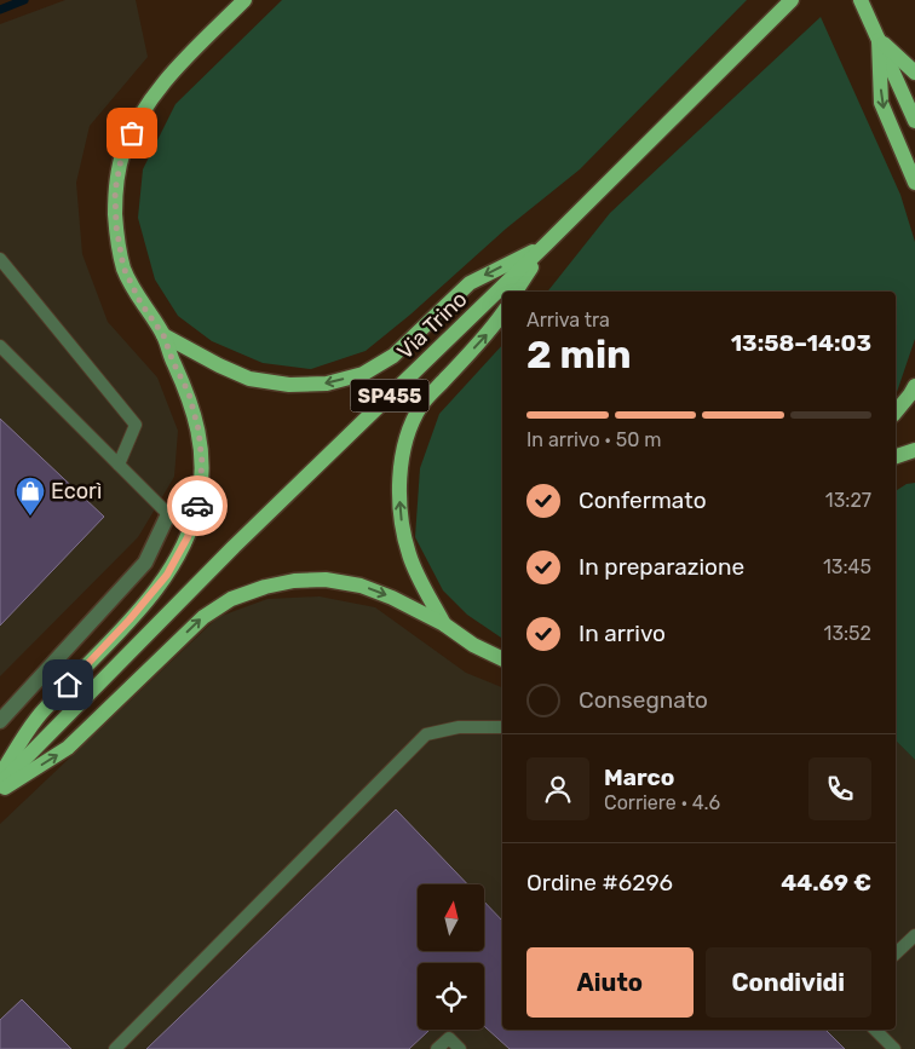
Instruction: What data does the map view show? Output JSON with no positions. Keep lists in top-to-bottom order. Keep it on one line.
{"streets":{"main road":["Via Trino","SP455"]},"places":{"shop":["Ecorì"]},"north":"top","page":{"heading":["2 min","Arriva tra","13:58–14:03"],"panel":["Marco","Corriere · 4.6","Ordine #6296","44.69 €"],"bar":"In arrivo · 50 m","list":[["Confermato","13:27"],["In preparazione","13:45"],["In arrivo","13:52"],"Consegnato"],"buttons":["Aiuto","Condividi"]}}
